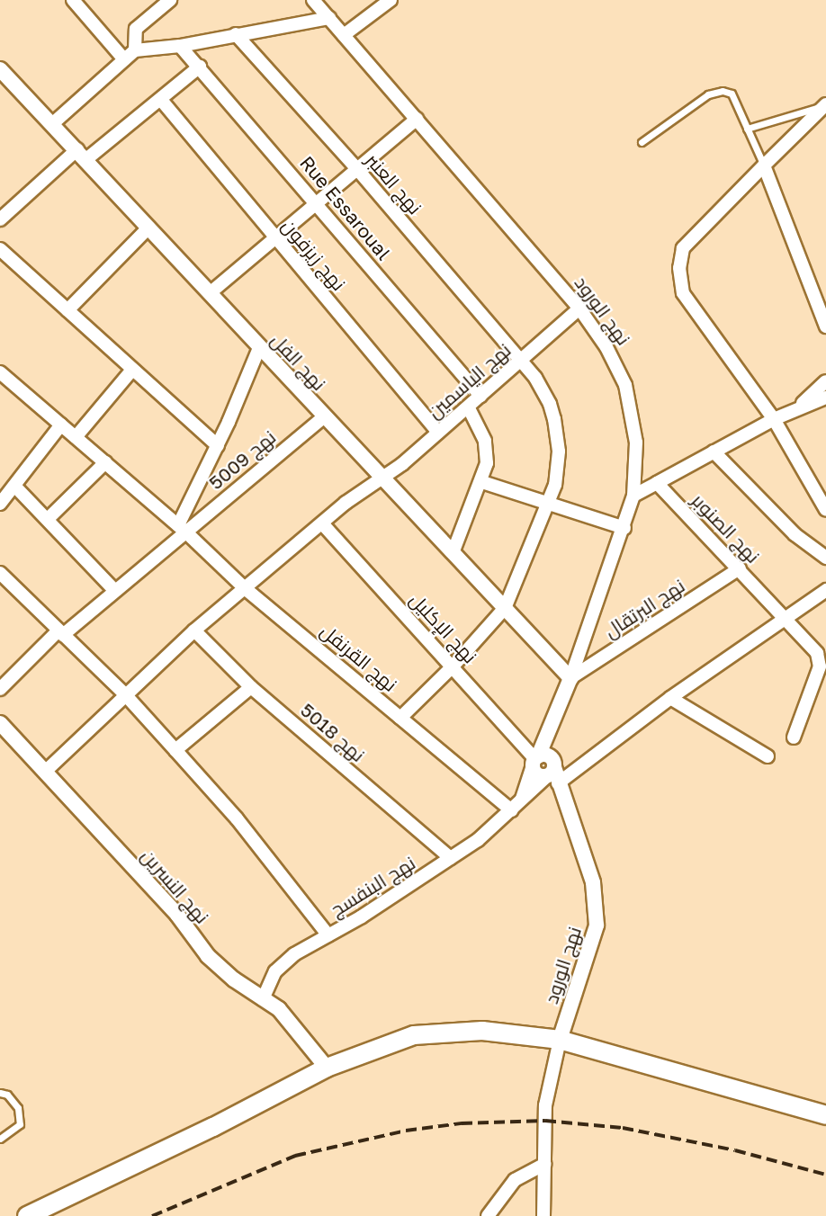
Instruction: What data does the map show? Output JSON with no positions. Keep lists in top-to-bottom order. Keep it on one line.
{"streets":{"street":["نهج العنبر","Rue Essaroual","نهج زيزفون","نهج الورود","نهج الفل","نهج الياسمين","نهج 5009","نهج الصنوبر","نهج البرتقال","نهج الإكليل","نهج القرنفل","نهج 5018","نهج النسرين","نهج البنفسج"]},"crossings":[["نهج العنبر","نهج الفل"],["نهج العنبر","نهج الياسمين"],["نهج العنبر","نهج الإكليل"],["نهج العنبر","نهج القرنفل"],["Rue Essaroual","نهج الياسمين"],["نهج زيزفون","نهج الياسمين"],["نهج الورود","نهج الفل"],["نهج الورود","نهج الياسمين"],["نهج الورود","نهج البرتقال"],["نهج الورود","نهج الإكليل"],["نهج الورود","نهج البنفسج"],["نهج الفل","نهج الياسمين"],["نهج الفل","نهج 5009"],["نهج الفل","نهج البرتقال"],["نهج الياسمين","نهج الإكليل"],["نهج الياسمين","نهج القرنفل"],["نهج الياسمين","نهج 5018"],["نهج الياسمين","نهج النسرين"],["نهج 5009","نهج القرنفل"],["نهج الصنوبر","نهج البرتقال"],["نهج الصنوبر","نهج البنفسج"],["نهج الإكليل","نهج البنفسج"],["نهج القرنفل","نهج البنفسج"],["نهج 5018","نهج البنفسج"],["نهج النسرين","نهج البنفسج"]]}
